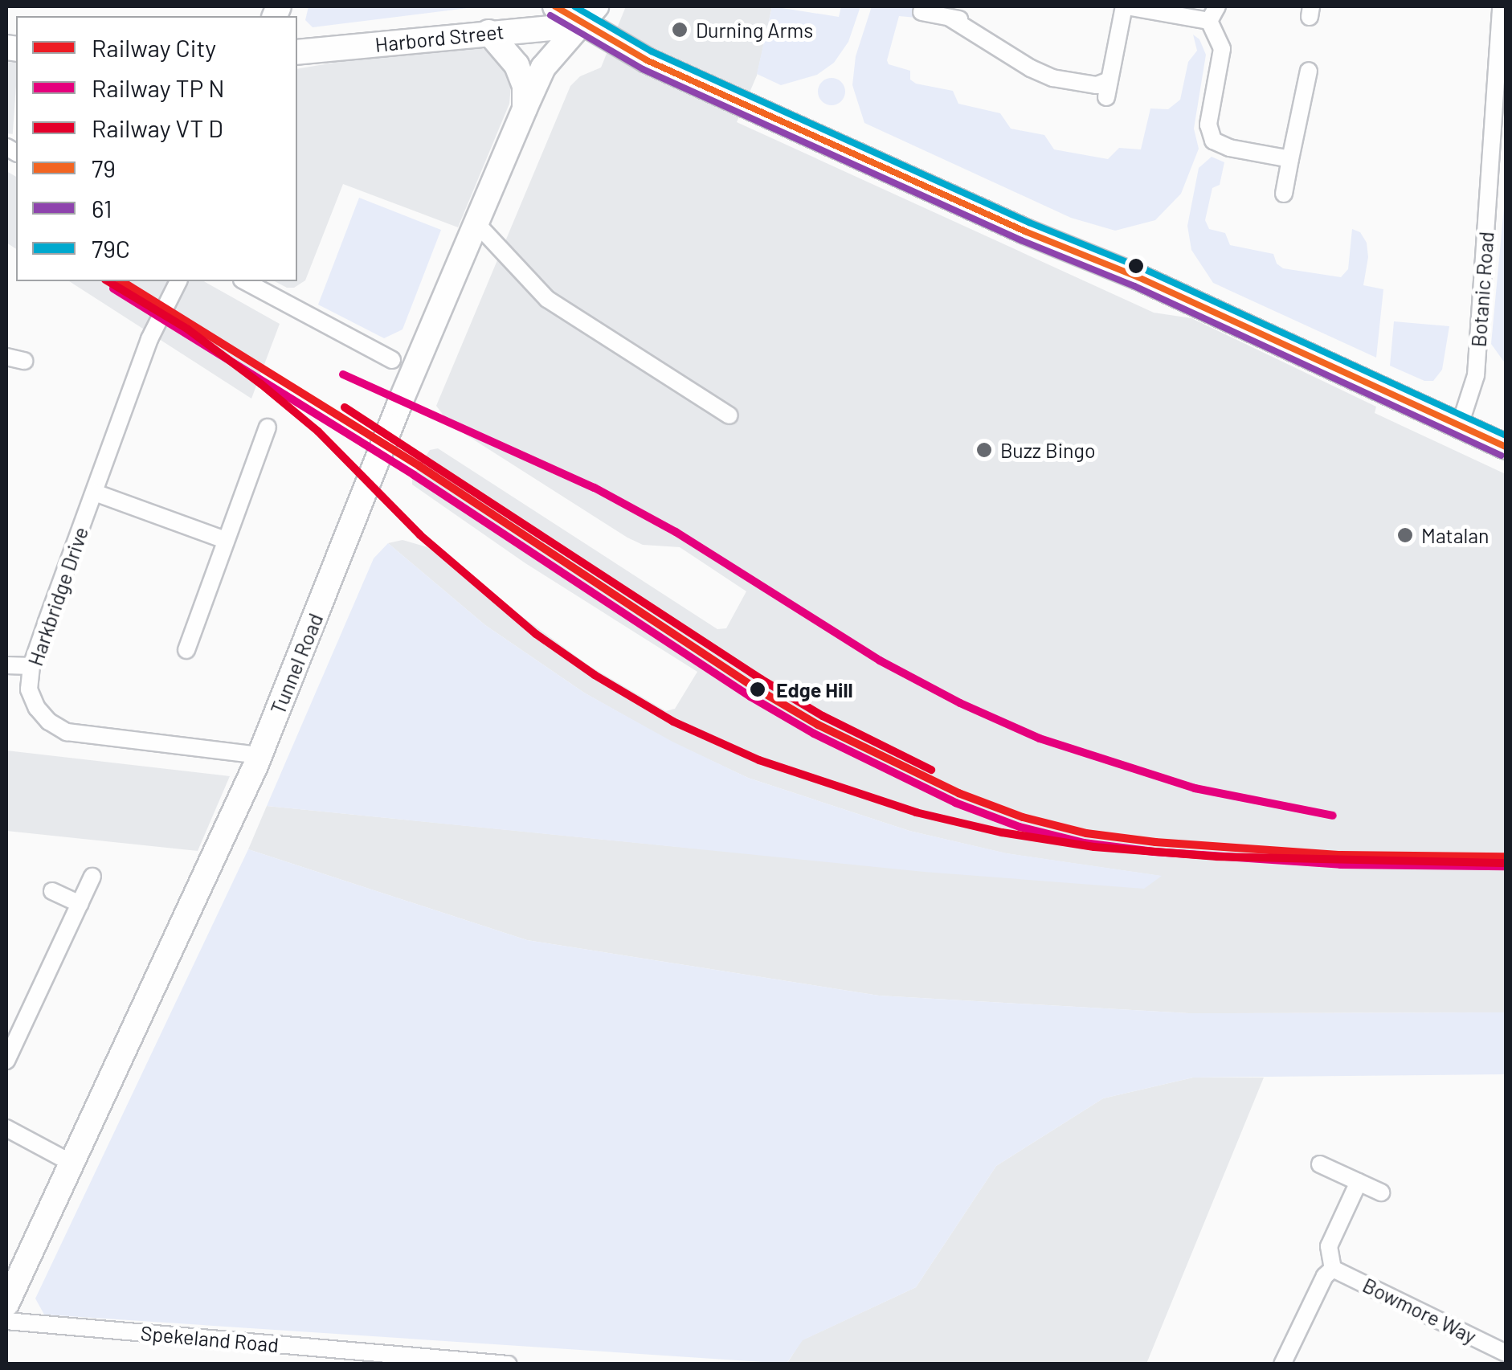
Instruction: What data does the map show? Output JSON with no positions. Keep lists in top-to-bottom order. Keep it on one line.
{"streets":{"main road":["Harbord Street","Tunnel Road"],"street":["Botanic Road","Harkbridge Drive","Bowmore Way","Spekeland Road"]},"crossings":[["Harbord Street","Tunnel Road"],["Harkbridge Drive","Tunnel Road"]],"places":["Durning Arms","Buzz Bingo","Matalan","Edge Hill"],"lines":["transit line 79","transit line 79C","transit line 61","rail line City"],"legend":["Railway City","Railway TP N","Railway VT D","79","61","79C"]}
